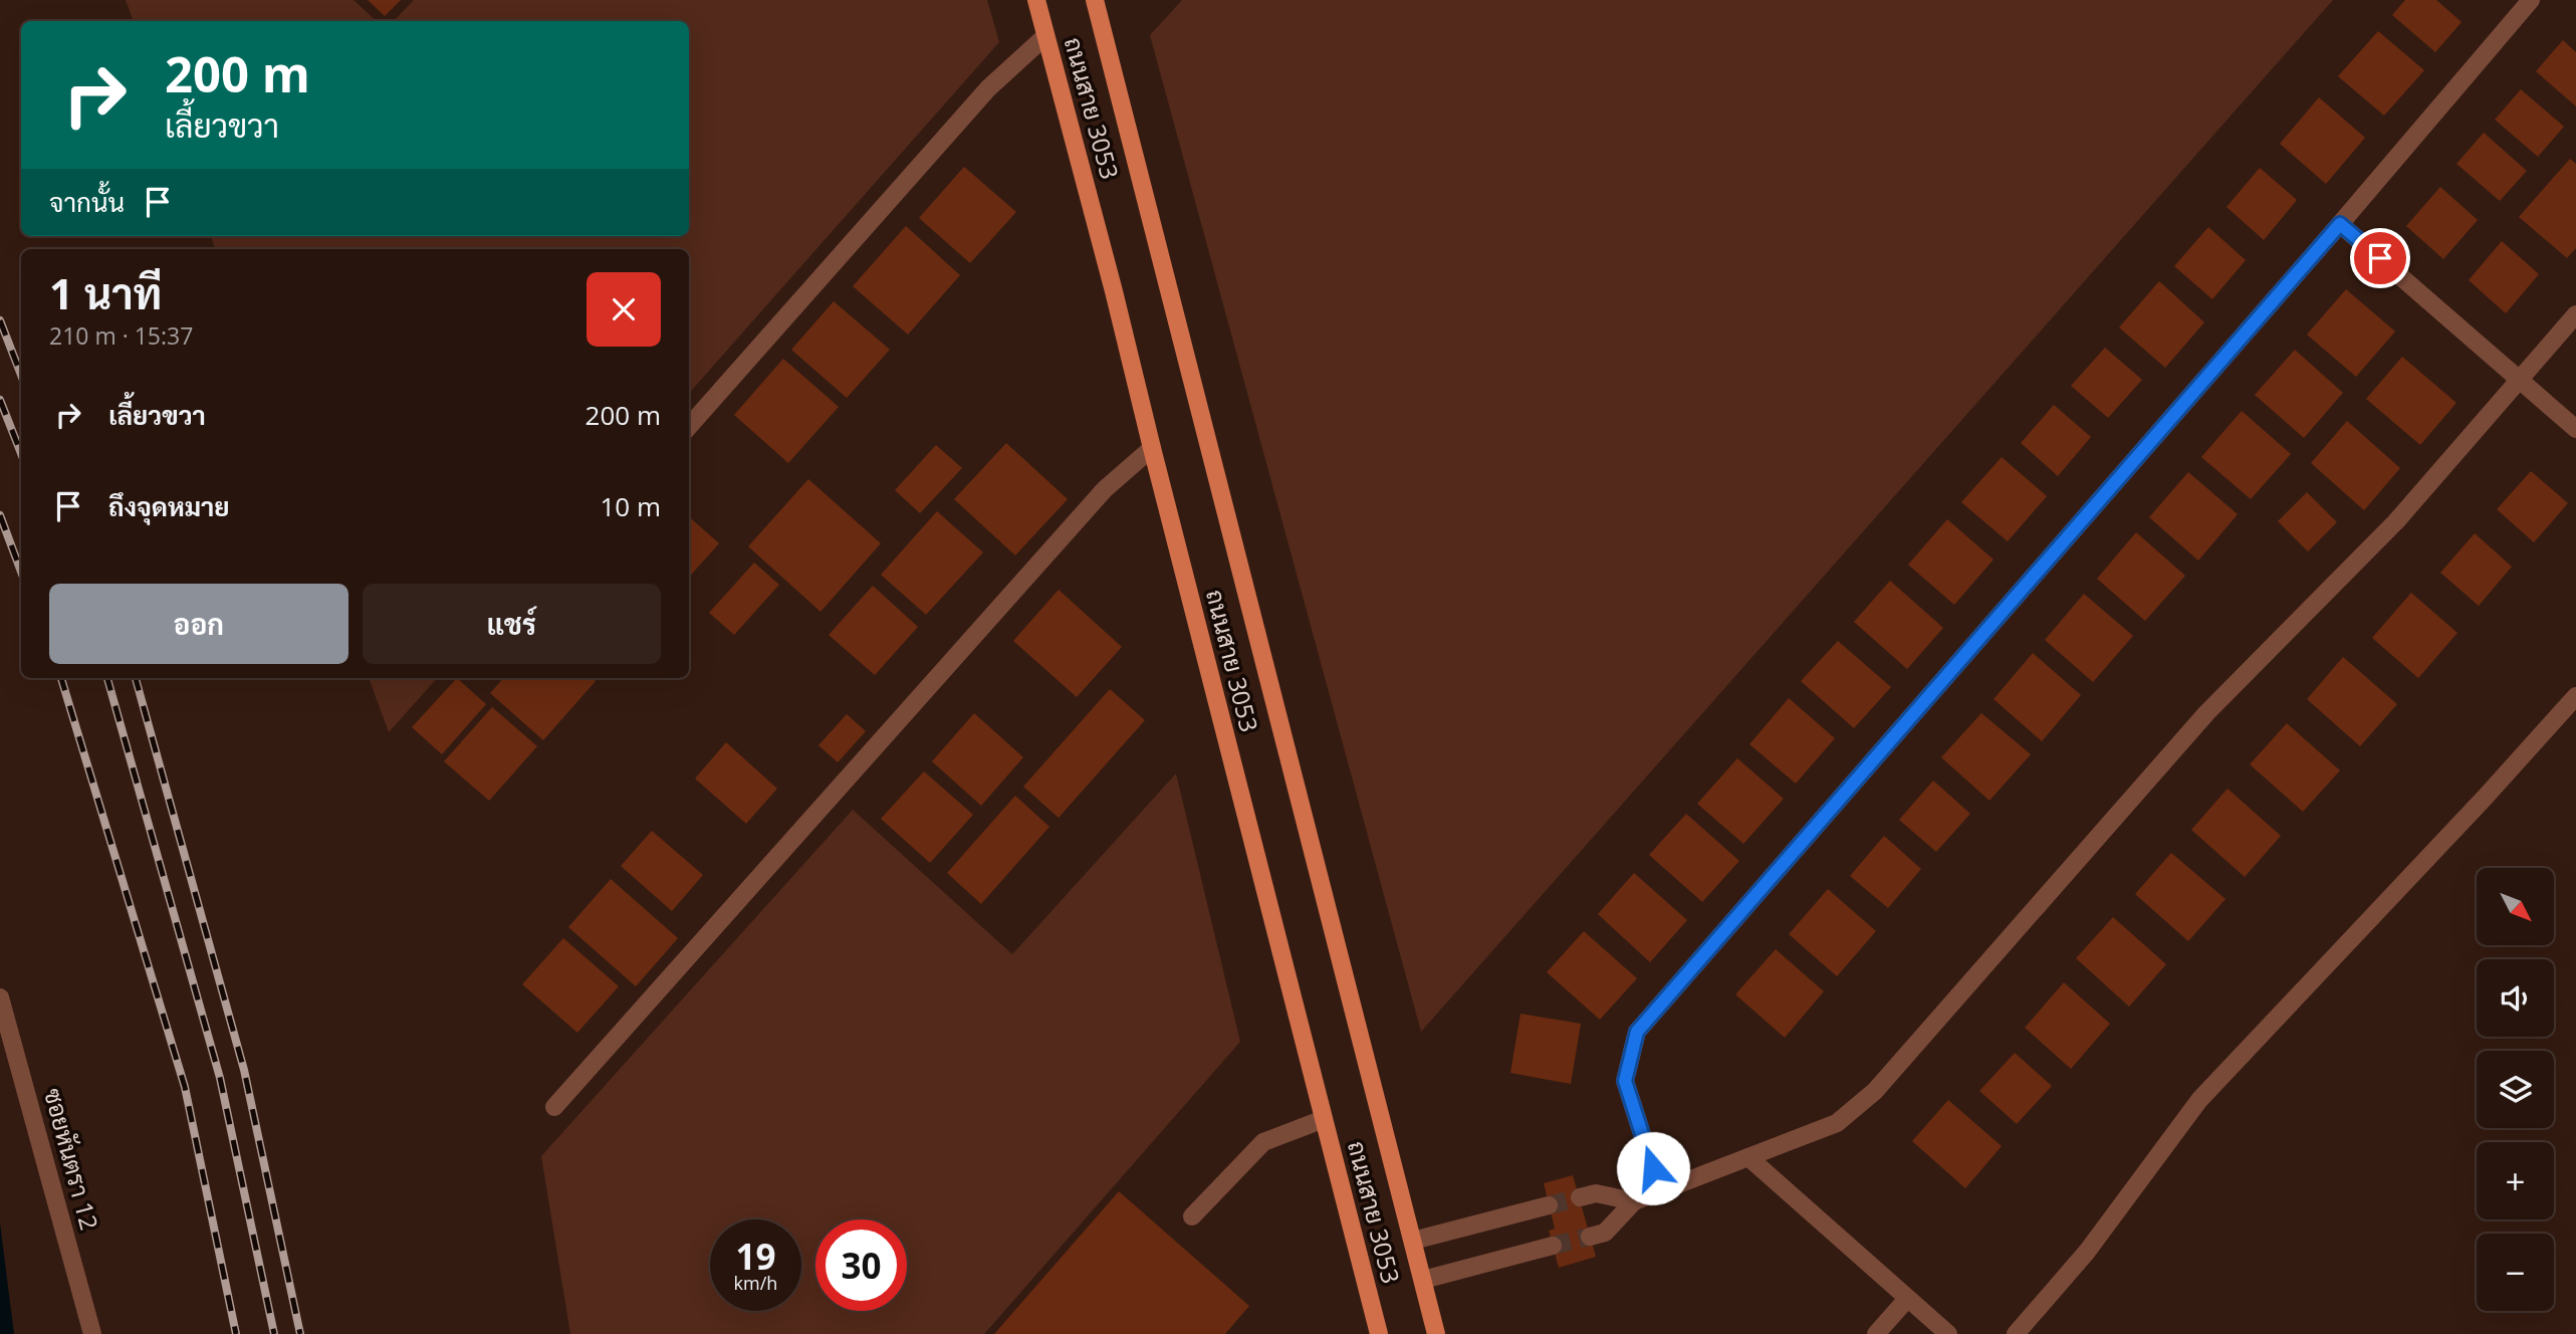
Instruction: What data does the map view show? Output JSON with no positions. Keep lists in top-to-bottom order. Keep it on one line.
{"streets":{"main road":["ถนนสาย 3053"],"street":["ซอยหันตรา 12"]},"north":"bottom right","page":{"turn":["200 m","เลี้ยวขวา"],"then":"จากนั้น","heading":["1 นาที","210 m · 15:37"],"list":[{"name":"เลี้ยวขวา","value":"200 m"},{"name":"ถึงจุดหมาย","value":"10 m"}],"buttons":["ออก","แชร์"],"map_buttons":["+","−"],"speed":"19 km/h","limit":"30"}}
